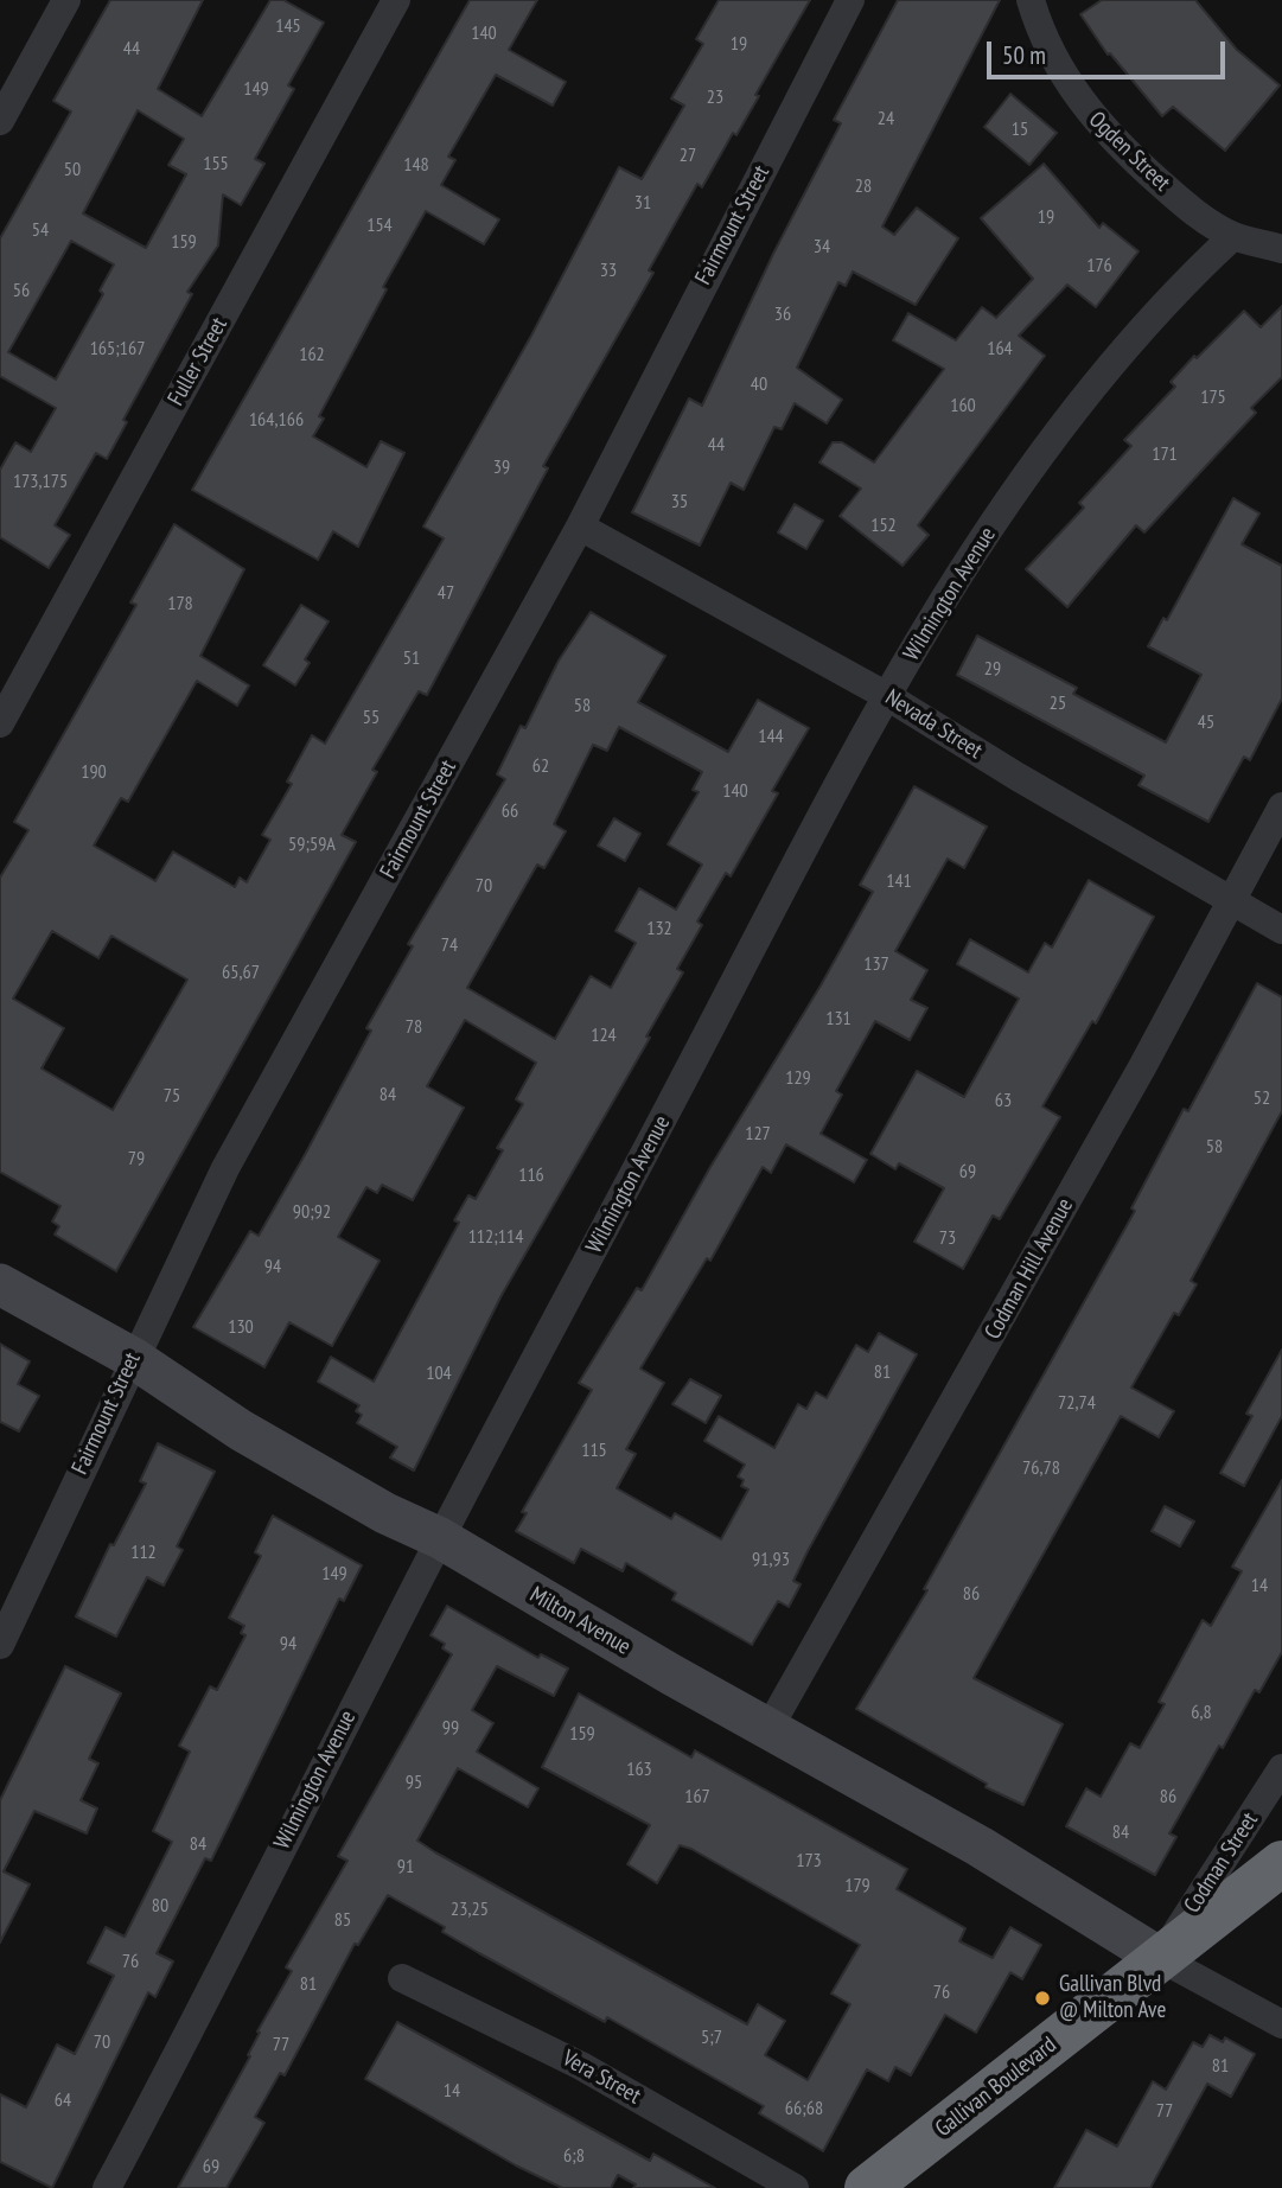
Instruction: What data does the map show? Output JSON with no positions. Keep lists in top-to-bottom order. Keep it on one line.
{"streets":{"highway":["Gallivan Boulevard"],"street":["Ogden Street","Fairmount Street","Fuller Street","Wilmington Avenue","Nevada Street","Codman Hill Avenue","Milton Avenue","Codman Street","Vera Street"]},"crossings":[["Ogden Street","Wilmington Avenue"],["Fairmount Street","Nevada Street"],["Fairmount Street","Milton Avenue"],["Wilmington Avenue","Nevada Street"],["Wilmington Avenue","Milton Avenue"],["Nevada Street","Codman Hill Avenue"],["Codman Hill Avenue","Milton Avenue"],["Milton Avenue","Codman Street"],["Milton Avenue","Gallivan Boulevard"],["Codman Street","Gallivan Boulevard"]],"places":["Gallivan Blvd @ Milton Ave"],"house_numbers":["145","140","19","44","149","23","24","15","27","155","148","50","28","31","19","154","54","159","34","176","33","56","36","165;167","164","162","40","175","160","164,166","44","171","39","173,175","35","152","47","178","51","29","25","58","55","45","144","62","190","140","66","59;59A","141","70","132","74","137","65,67","131","78","124","129","84","75","52","63","127","58","79","69","116","90;92","112;114","73","94","130","81","104","72,74","115","76,78","112","91,93","149","14","86","94","6,8","99","159","163","95","167","86","84","84","173","91","179","80","23,25","85","76","81","76","5;7","70","77","81","14","64","66;68","77","6;8","69"],"scale_bar":"50 m"}
